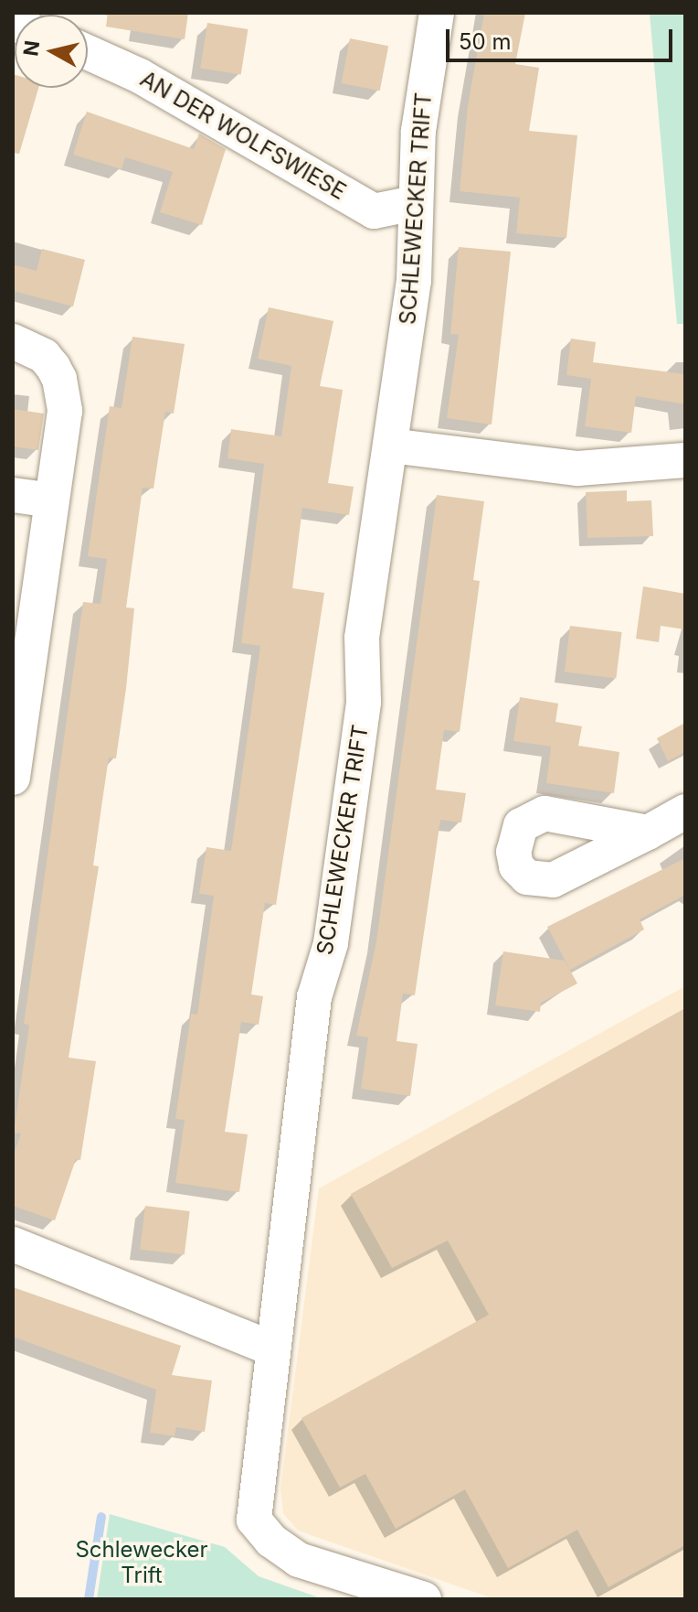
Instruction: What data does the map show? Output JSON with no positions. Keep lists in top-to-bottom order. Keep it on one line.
{"streets":{"street":["AN DER WOLFSWIESE","SCHLEWECKER TRIFT"]},"crossings":[["AN DER WOLFSWIESE","SCHLEWECKER TRIFT"]],"parks":["Schlewecker Trift"],"scale_bar":"50 m","north":"left"}
